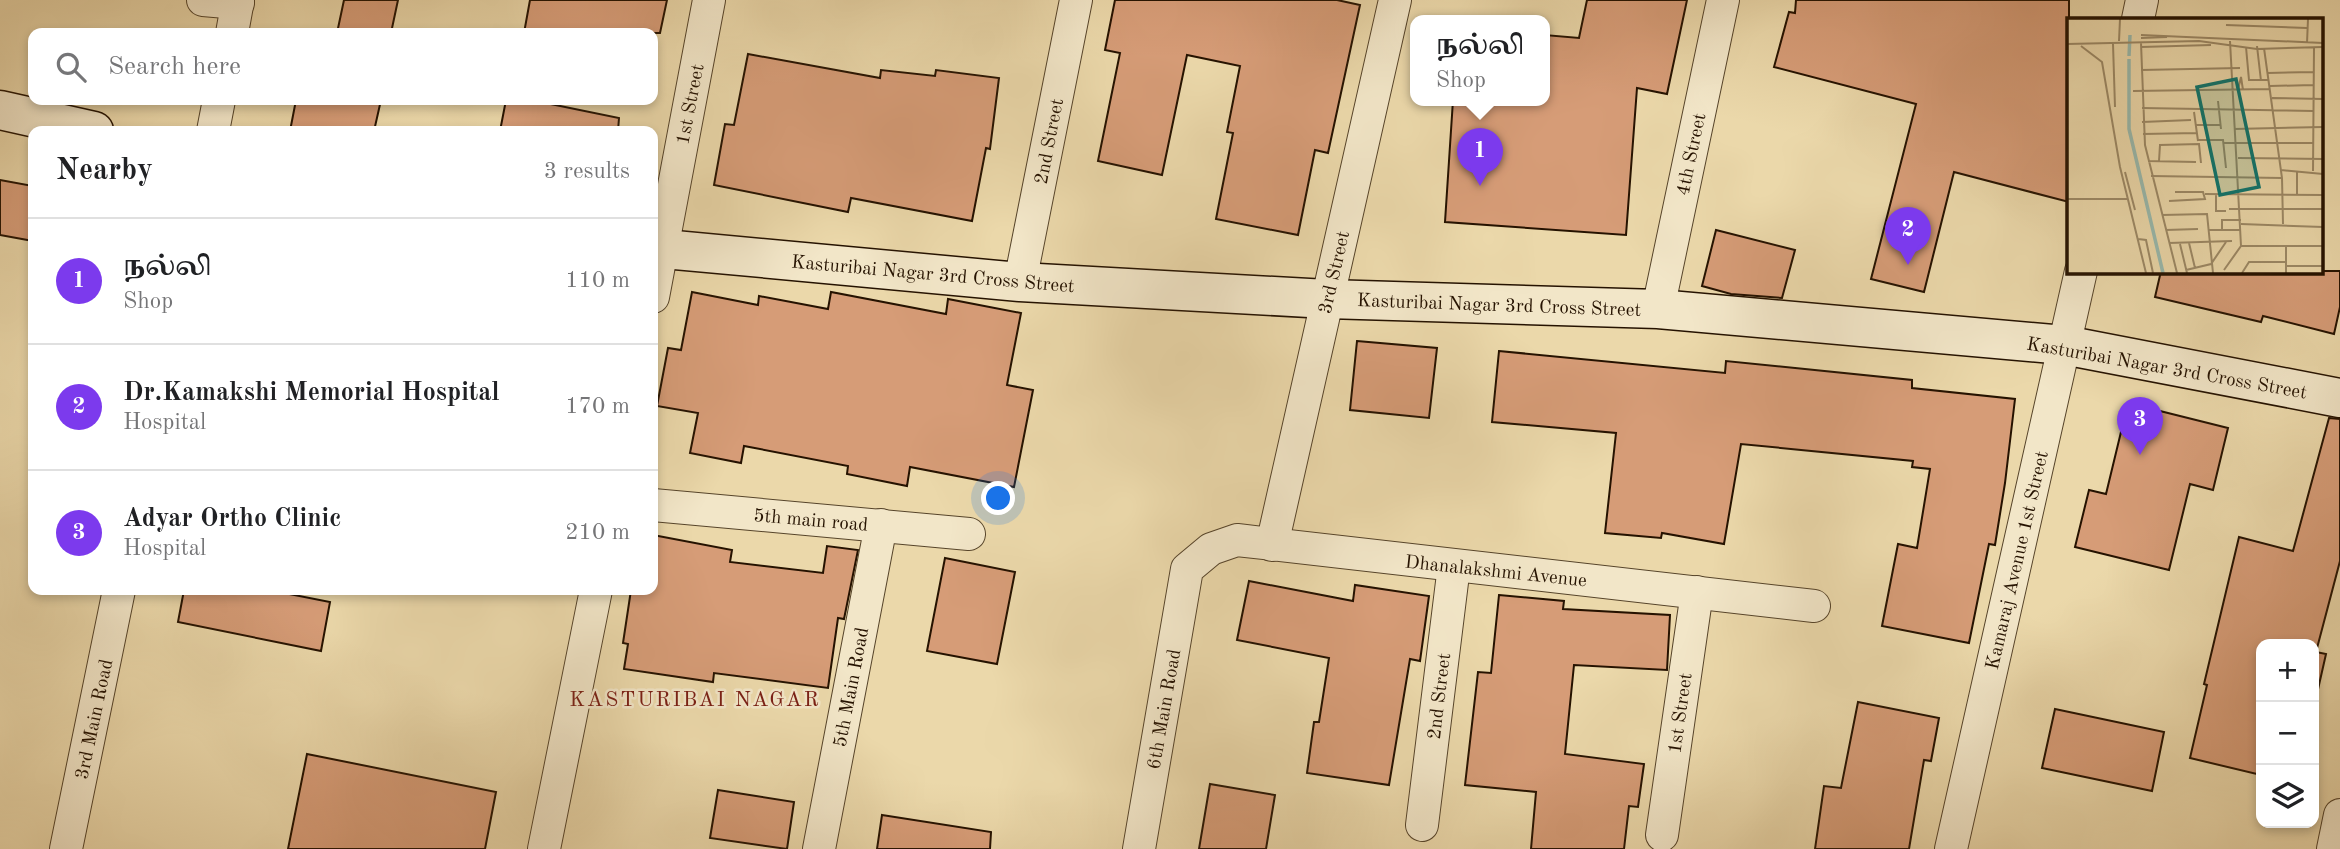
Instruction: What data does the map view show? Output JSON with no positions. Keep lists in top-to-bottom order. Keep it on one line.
{"streets":{"street":["1st Street","2nd Street","4th Street","3rd Street","Kasturibai Nagar 3rd Cross Street","5th main road","Kamaraj Avenue 1st Street","Dhanalakshmi Avenue","5th Main Road","6th Main Road","3rd Main Road"]},"crossings":[["1st Street","Dhanalakshmi Avenue"],["2nd Street","Kasturibai Nagar 3rd Cross Street"],["2nd Street","Dhanalakshmi Avenue"],["4th Street","Kasturibai Nagar 3rd Cross Street"],["3rd Street","Kasturibai Nagar 3rd Cross Street"],["3rd Street","Dhanalakshmi Avenue"],["Kasturibai Nagar 3rd Cross Street","Kamaraj Avenue 1st Street"],["5th main road","5th Main Road"],["Dhanalakshmi Avenue","6th Main Road"]],"districts":["KASTURIBAI NAGAR"],"page":{"popup":["நல்லி","Shop"],"search":"Search here","heading":["Nearby","3 results"],"pins":["1","2","3"],"list":[{"mark":"1","name":"நல்லி","note":"Shop","value":"110 m"},{"mark":"2","name":"Dr.Kamakshi Memorial Hospital","note":"Hospital","value":"170 m"},{"mark":"3","name":"Adyar Ortho Clinic","note":"Hospital","value":"210 m"}],"map_buttons":["+","−"]}}
